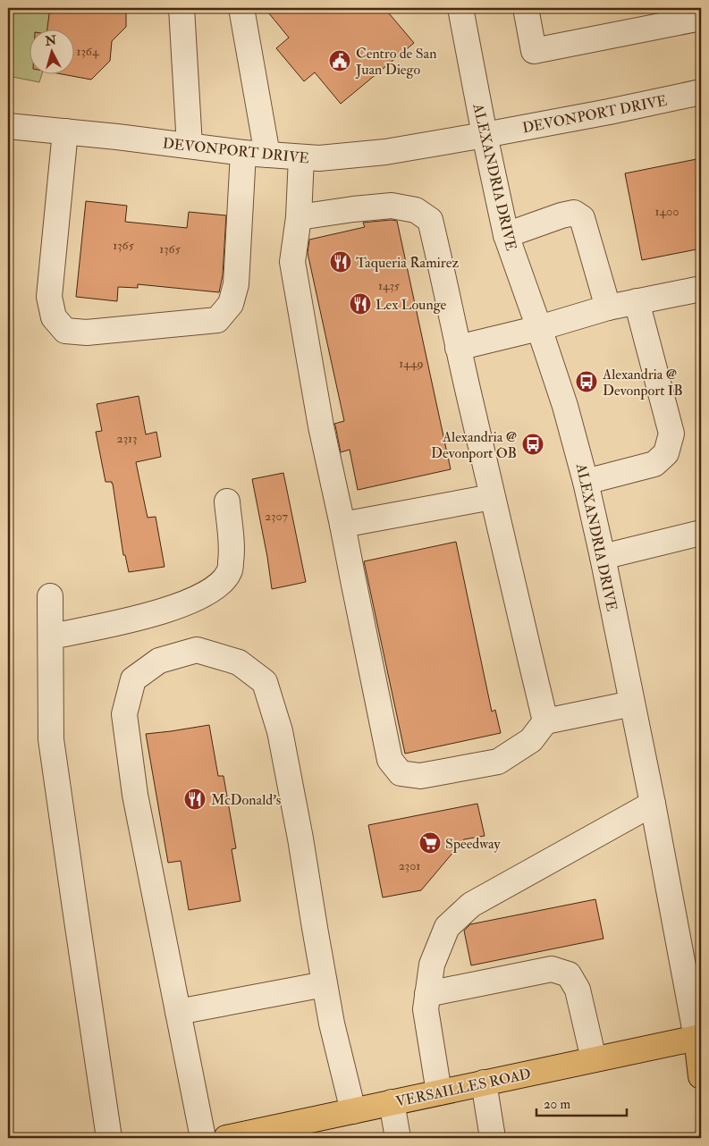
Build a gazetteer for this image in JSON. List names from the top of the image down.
{
  "streets": {
    "main road": ["ALEXANDRIA DRIVE", "VERSAILLES ROAD"],
    "street": ["DEVONPORT DRIVE"]
  },
  "crossings": [
    ["DEVONPORT DRIVE", "ALEXANDRIA DRIVE"],
    ["ALEXANDRIA DRIVE", "VERSAILLES ROAD"]
  ],
  "places": {
    "public building": ["Centro de San Juan Diego"],
    "restaurant": ["Taqueria Ramirez", "Lex Lounge", "McDonald's"],
    "bus stop": ["Alexandria @ Devonport IB", "Alexandria @ Devonport OB"],
    "supermarket": ["Speedway"]
  },
  "house_numbers": [
    "1364",
    "1400",
    "1365",
    "1365",
    "1435",
    "1449",
    "2313",
    "2307",
    "2301"
  ],
  "scale_bar": "20 m",
  "north": "top"
}
